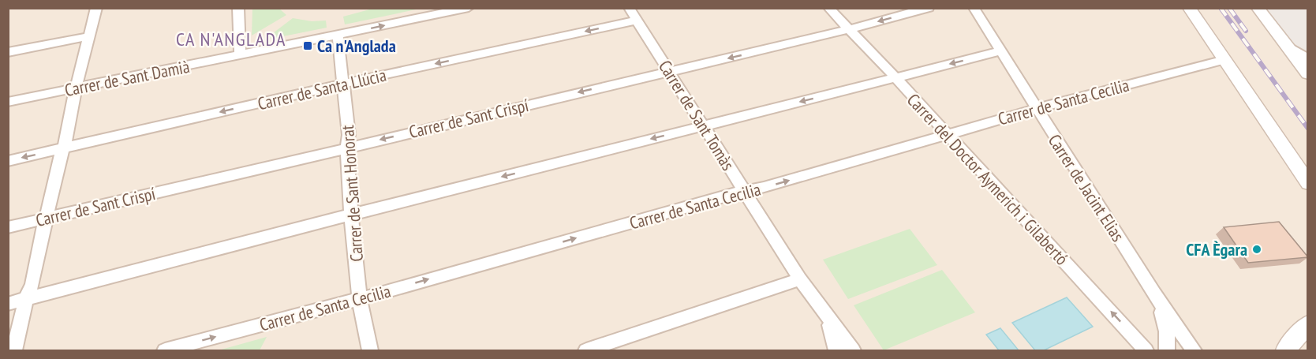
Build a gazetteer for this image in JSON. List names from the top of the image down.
{
  "streets": {
    "street": [
      "Carrer de Sant Damià",
      "Carrer de Santa Llúcia",
      "Carrer de Santa Cecilia",
      "Carrer de Sant Tomàs",
      "Carrer de Sant Crispí",
      "Carrer del Doctor Aymerich i Gilabertó",
      "Carrer de Jacint Elias",
      "Carrer de Sant Honorat"
    ]
  },
  "crossings": [
    ["Carrer de Sant Damià", "Carrer de Sant Honorat"],
    ["Carrer de Santa Llúcia", "Carrer de Sant Tomàs"],
    ["Carrer de Santa Llúcia", "Carrer de Sant Honorat"],
    ["Carrer de Santa Cecilia", "Carrer de Sant Tomàs"],
    ["Carrer de Santa Cecilia", "Carrer del Doctor Aymerich i Gilabertó"],
    ["Carrer de Santa Cecilia", "Carrer de Jacint Elias"],
    ["Carrer de Santa Cecilia", "Carrer de Sant Honorat"],
    ["Carrer de Sant Tomàs", "Carrer de Sant Crispí"],
    ["Carrer de Sant Crispí", "Carrer del Doctor Aymerich i Gilabertó"],
    ["Carrer de Sant Crispí", "Carrer de Sant Honorat"]
  ],
  "one_way": ["Carrer de Santa Llúcia", "Carrer del Doctor Aymerich i Gilabertó"],
  "districts": ["CA N'ANGLADA"],
  "places": {
    "transit": ["Ca n'Anglada"],
    "other": ["CFA Ègara"]
  }
}
